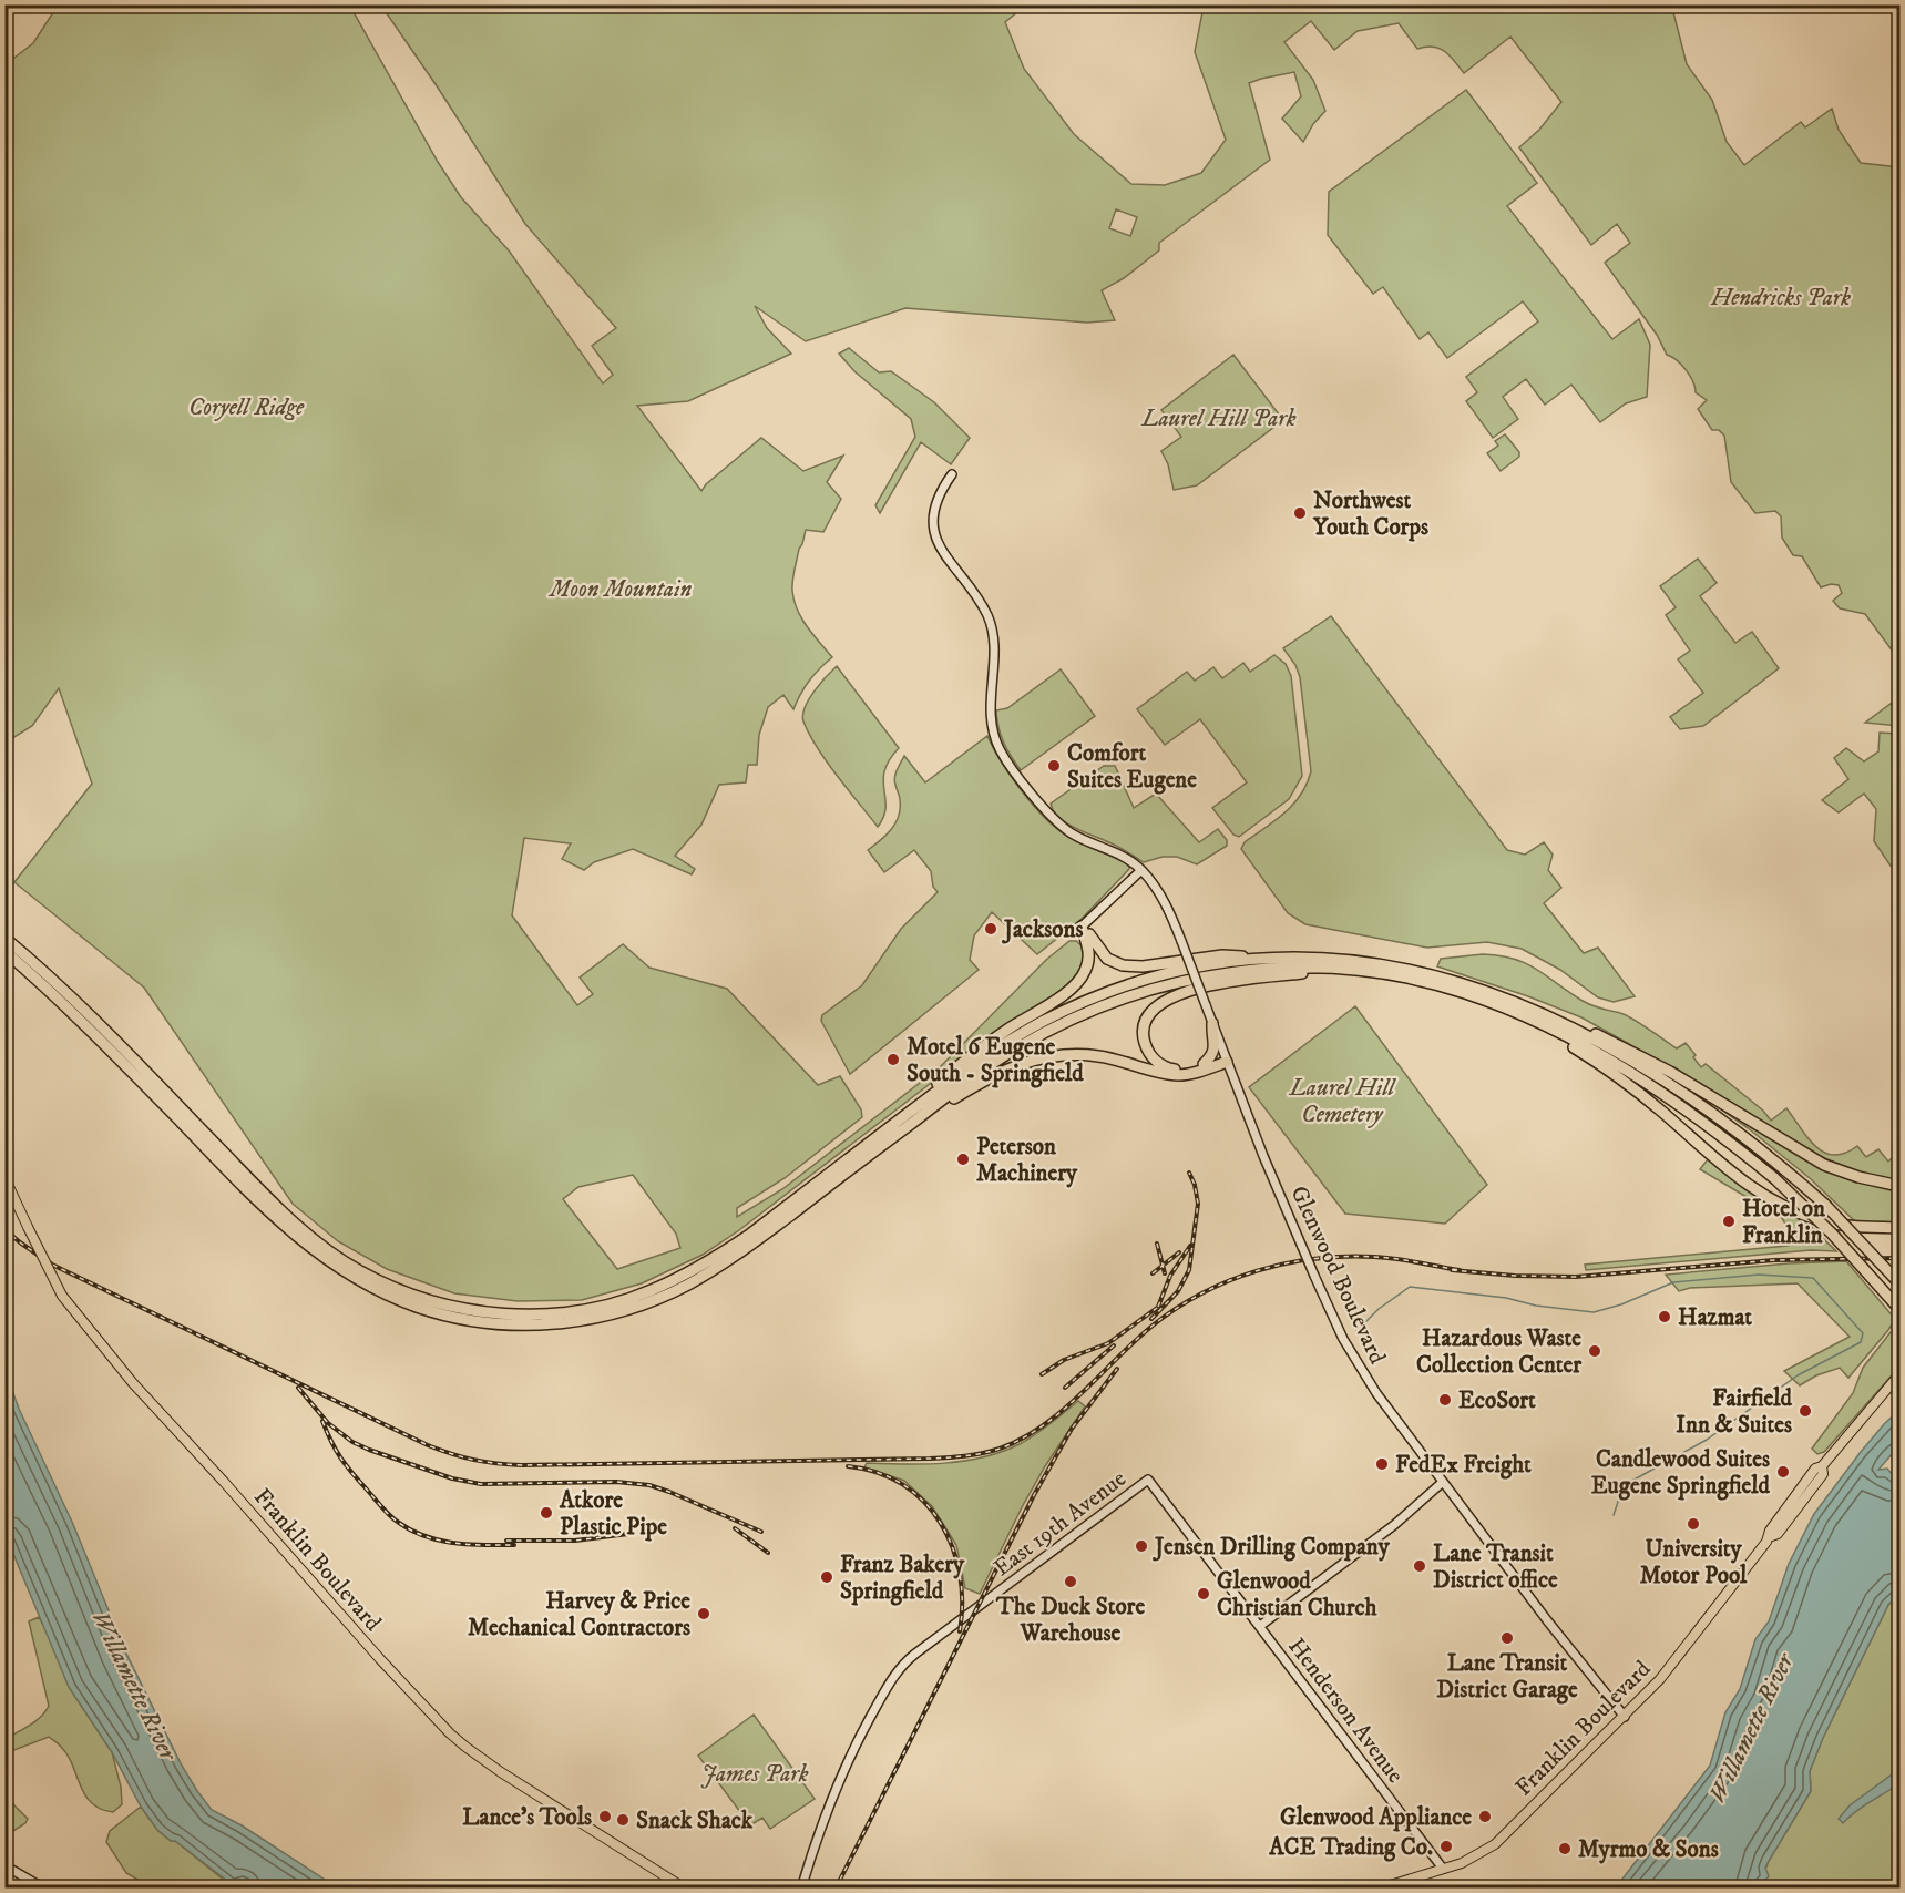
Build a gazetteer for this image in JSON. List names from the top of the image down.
{
  "streets": {
    "main road": ["Franklin Boulevard"],
    "street": ["Glenwood Boulevard", "East 19th Avenue", "Henderson Avenue"]
  },
  "crossings": [
    ["Glenwood Boulevard", "Franklin Boulevard"],
    ["East 19th Avenue", "Henderson Avenue"],
    ["Franklin Boulevard", "Henderson Avenue"]
  ],
  "water": ["Willamette River"],
  "parks": [
    "Hendricks Park",
    "Coryell Ridge",
    "Laurel Hill Park",
    "Moon Mountain",
    "Laurel Hill Cemetery",
    "James Park"
  ],
  "places": [
    "Northwest Youth Corps",
    "Comfort Suites Eugene",
    "Jacksons",
    "Motel 6 Eugene South - Springfield",
    "Peterson Machinery",
    "Hotel on Franklin",
    "Hazmat",
    "Hazardous Waste Collection Center",
    "EcoSort",
    "Fairfield Inn & Suites",
    "FedEx Freight",
    "Candlewood Suites Eugene Springfield",
    "Atkore Plastic Pipe",
    "University Motor Pool",
    "Jensen Drilling Company",
    "Lane Transit District office",
    "Franz Bakery Springfield",
    "The Duck Store Warehouse",
    "Glenwood Christian Church",
    "Harvey & Price Mechanical Contractors",
    "Lane Transit District Garage",
    "Lance’s Tools",
    "Glenwood Appliance",
    "Snack Shack",
    "ACE Trading Co.",
    "Myrmo & Sons"
  ]
}
